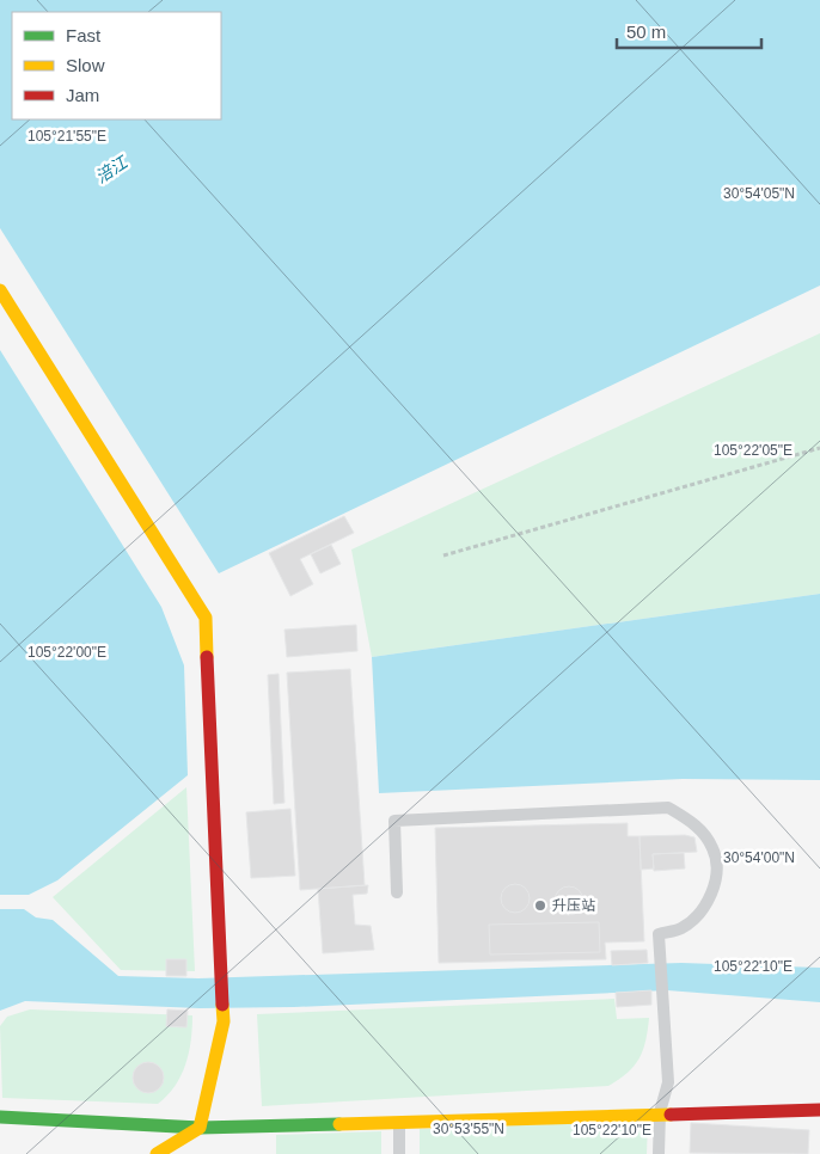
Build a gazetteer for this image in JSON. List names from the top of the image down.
{
  "water": ["涪江"],
  "places": ["升压站"],
  "legend": ["Fast", "Slow", "Jam"],
  "scale_bar": "50 m",
  "coordinates": [
    "105°21'55\"E",
    "30°54'05\"N",
    "105°22'05\"E",
    "105°22'00\"E",
    "30°54'00\"N",
    "105°22'10\"E",
    "30°53'55\"N"
  ]
}
